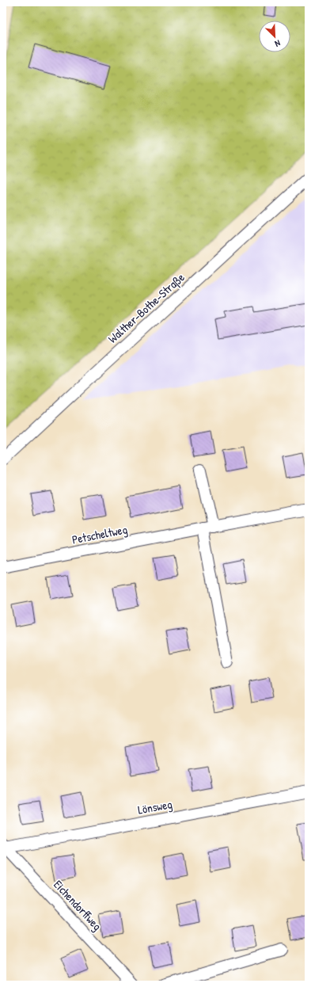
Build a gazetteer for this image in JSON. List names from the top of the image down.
{
  "streets": {
    "street": [
      "Walther-Bothe-Straße",
      "Petscheltweg",
      "Lönsweg",
      "Eichendorffweg"
    ]
  },
  "crossings": [
    ["Lönsweg", "Eichendorffweg"]
  ],
  "north": "bottom right"
}
